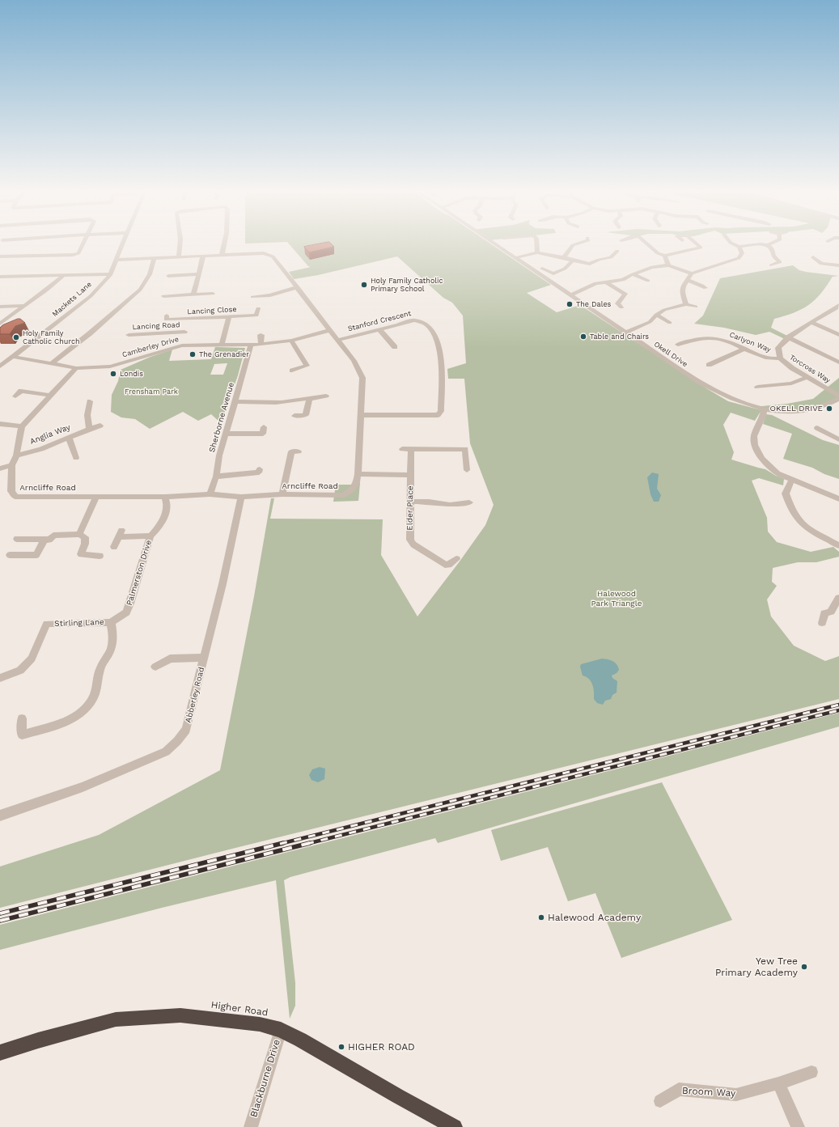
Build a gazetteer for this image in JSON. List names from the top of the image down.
{
  "streets": {
    "highway": ["Higher Road"],
    "street": [
      "Mackets Lane",
      "Lancing Close",
      "Stanford Crescent",
      "Lancing Road",
      "Carlyon Way",
      "Camberley Drive",
      "Okell Drive",
      "Torcross Way",
      "Sherborne Avenue",
      "Anglia Way",
      "Arncliffe Road",
      "Elder Place",
      "Palmerston Drive",
      "Stirling Lane",
      "Abberley Road",
      "Blackburne Drive",
      "Broom Way"
    ]
  },
  "crossings": [
    ["Mackets Lane", "Camberley Drive"],
    ["Mackets Lane", "Arncliffe Road"],
    ["Lancing Close", "Lancing Road"],
    ["Lancing Close", "Camberley Drive"],
    ["Stanford Crescent", "Arncliffe Road"],
    ["Lancing Road", "Camberley Drive"],
    ["Carlyon Way", "Torcross Way"],
    ["Camberley Drive", "Sherborne Avenue"],
    ["Camberley Drive", "Arncliffe Road"],
    ["Sherborne Avenue", "Arncliffe Road"],
    ["Anglia Way", "Arncliffe Road"],
    ["Arncliffe Road", "Palmerston Drive"],
    ["Arncliffe Road", "Abberley Road"],
    ["Palmerston Drive", "Stirling Lane"],
    ["Higher Road", "Blackburne Drive"]
  ],
  "parks": ["Frensham Park", "Halewood Park Triangle"],
  "places": [
    "Holy Family Catholic Primary School",
    "The Dales",
    "Table and Chairs",
    "Holy Family Catholic Church",
    "The Grenadier",
    "Londis",
    "OKELL DRIVE",
    "Halewood Academy",
    "Yew Tree Primary Academy",
    "HIGHER ROAD"
  ]
}
